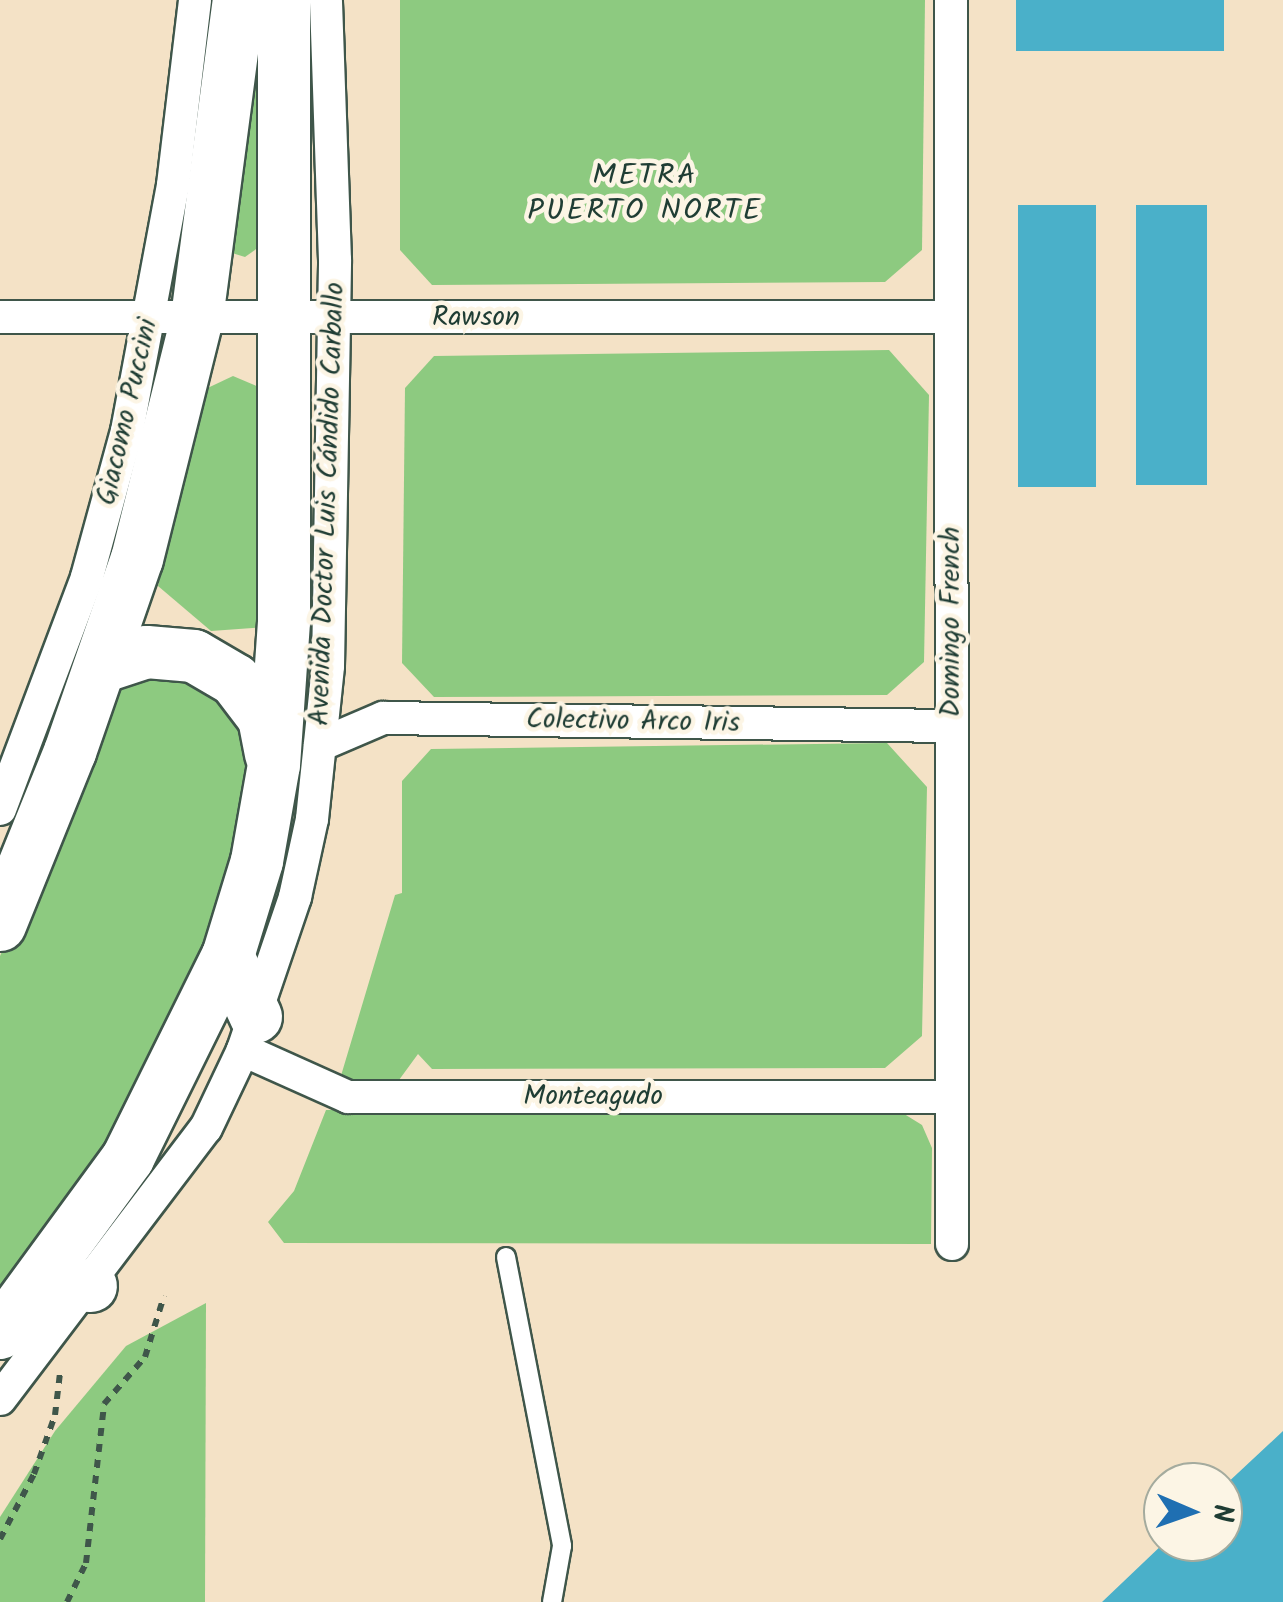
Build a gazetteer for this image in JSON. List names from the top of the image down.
{
  "streets": {
    "main road": ["Avenida Doctor Luis Cándido Carballo"],
    "street": [
      "Rawson",
      "Giacomo Puccini",
      "Domingo French",
      "Colectivo Arco Iris",
      "Monteagudo"
    ]
  },
  "crossings": [
    ["Rawson", "Giacomo Puccini"],
    ["Rawson", "Avenida Doctor Luis Cándido Carballo"],
    ["Rawson", "Domingo French"],
    ["Avenida Doctor Luis Cándido Carballo", "Colectivo Arco Iris"],
    ["Avenida Doctor Luis Cándido Carballo", "Monteagudo"],
    ["Domingo French", "Colectivo Arco Iris"],
    ["Domingo French", "Monteagudo"]
  ],
  "districts": ["METRA PUERTO NORTE"],
  "north": "right"
}
